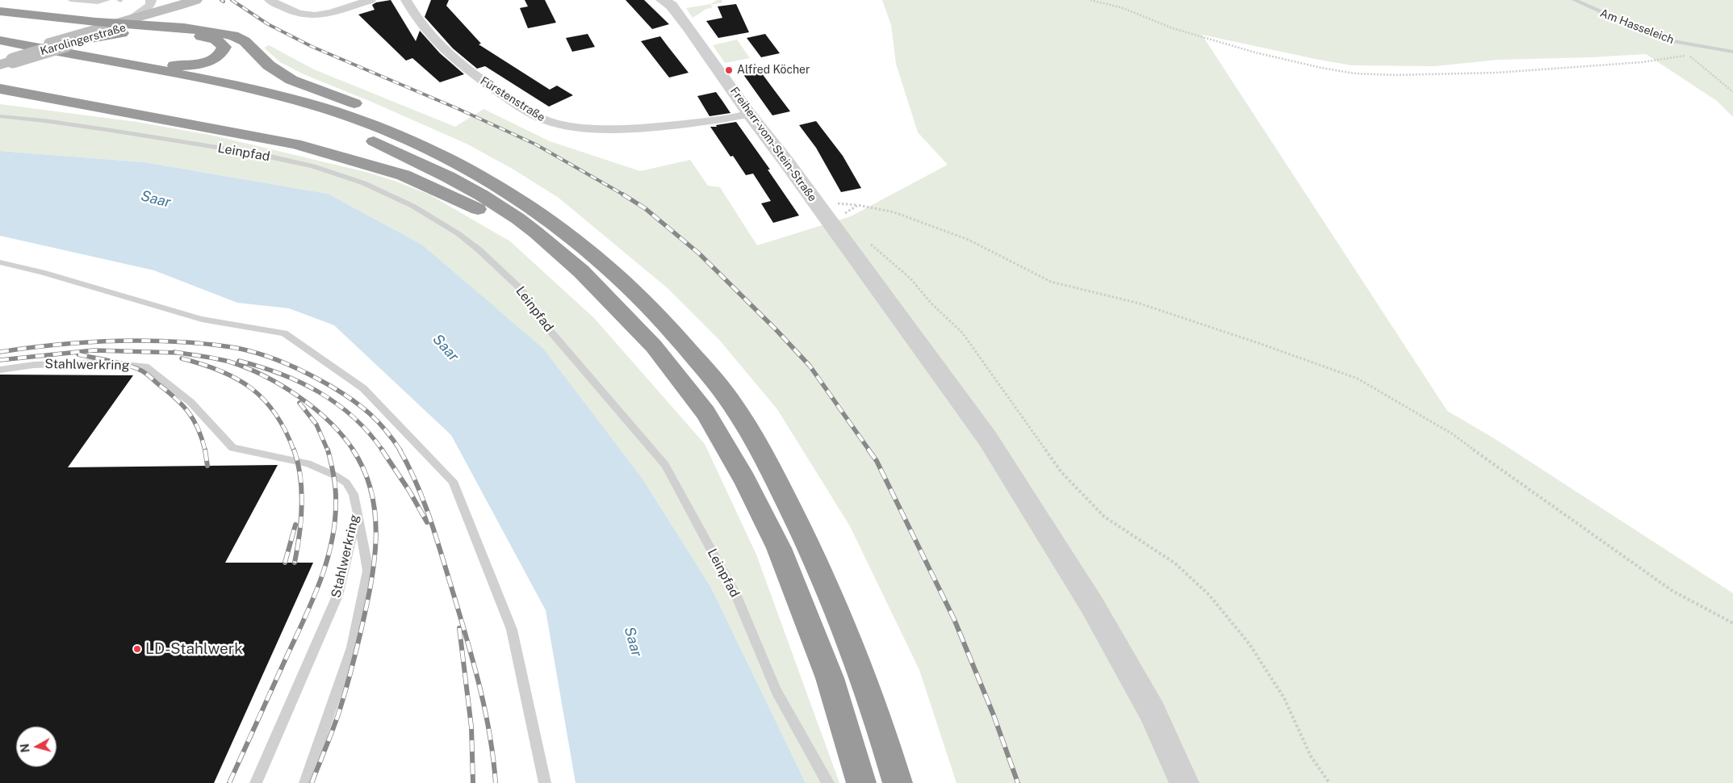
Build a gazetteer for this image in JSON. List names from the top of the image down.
{
  "streets": {
    "main road": ["Karolingerstraße"],
    "street": ["Fürstenstraße", "Freiherr-vom-Stein-Straße"],
    "lane": ["Am Hasseleich", "Leinpfad", "Stahlwerkring"]
  },
  "crossings": [
    ["Fürstenstraße", "Freiherr-vom-Stein-Straße"]
  ],
  "water": ["Saar"],
  "places": ["Alfred Köcher", "LD-Stahlwerk"],
  "north": "left"
}
